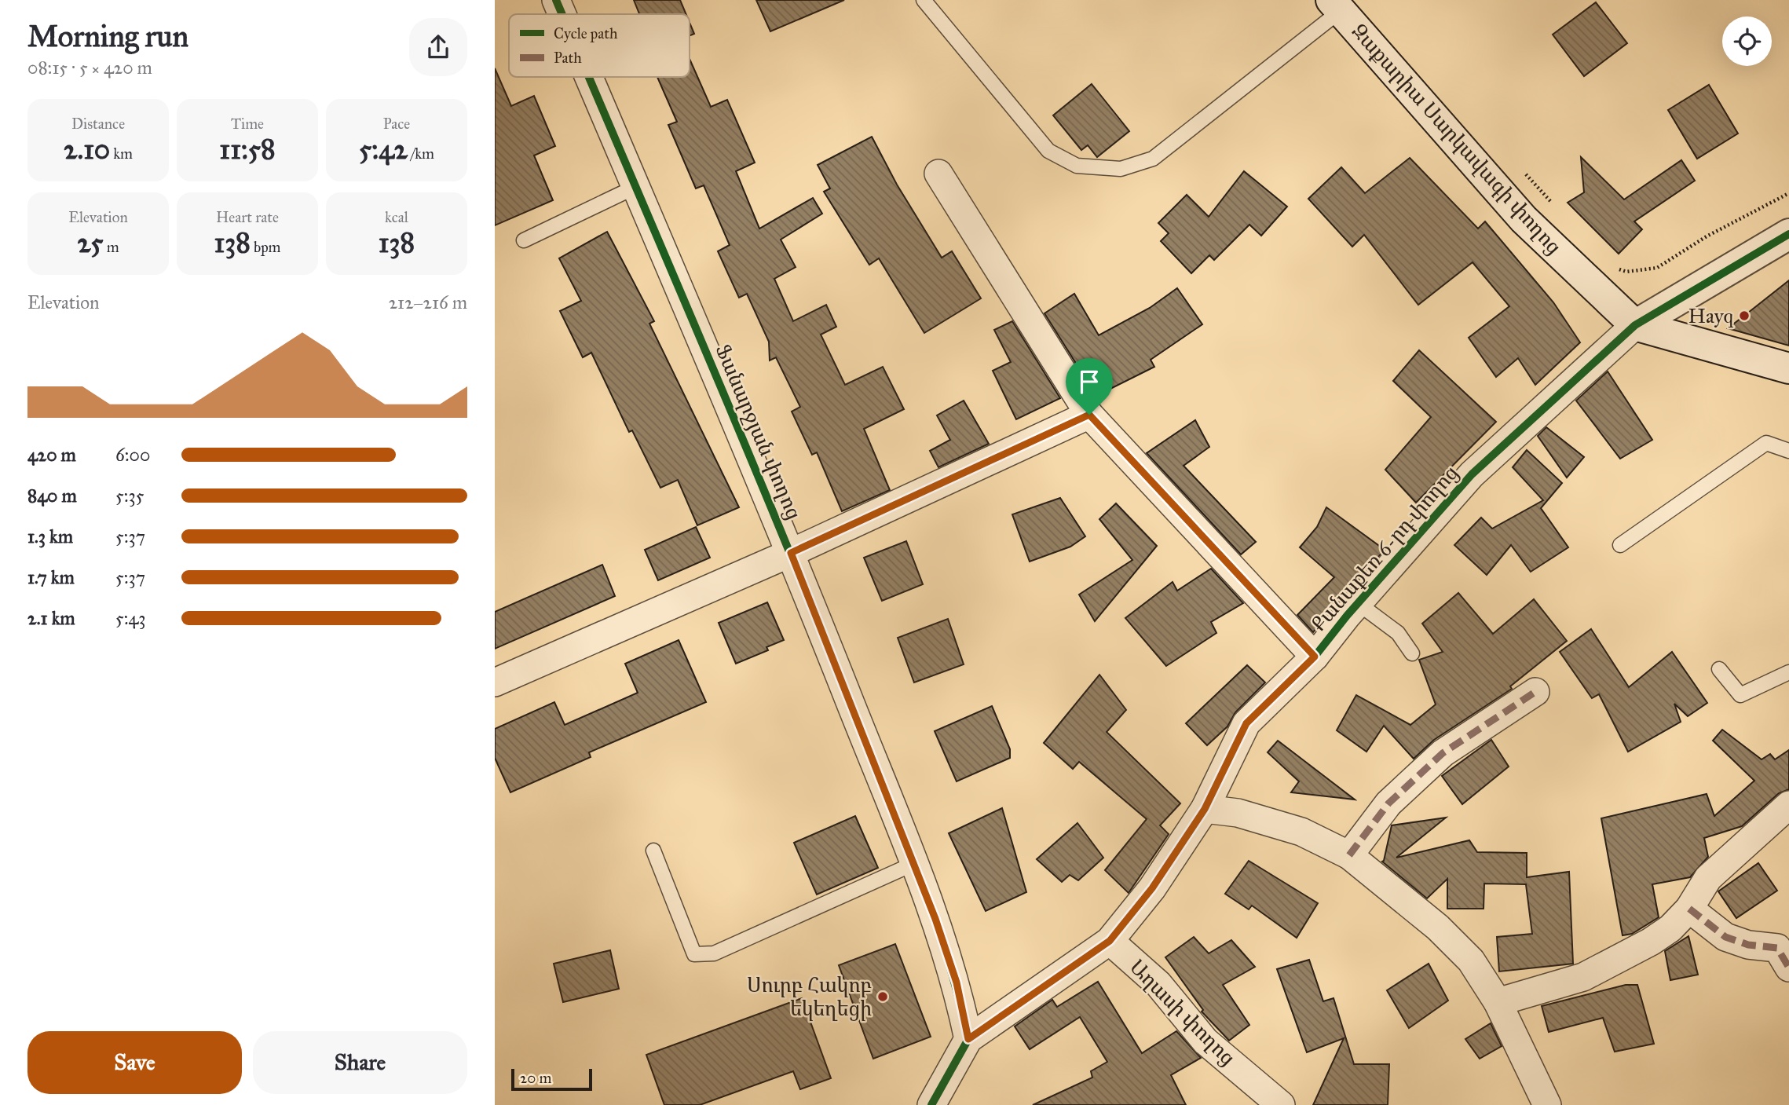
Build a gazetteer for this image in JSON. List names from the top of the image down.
{
  "streets": {
    "main road": ["Զաքարիա Սարկավագի փողոց"],
    "street": ["Ֆանարջյան փողոց", "Քանաքեռ 6-րդ փողոց", "Աղասի փողոց"]
  },
  "crossings": [
    ["Զաքարիա Սարկավագի փողոց", "Քանաքեռ 6-րդ փողոց"],
    ["Ֆանարջյան փողոց", "Քանաքեռ 6-րդ փողոց"],
    ["Քանաքեռ 6-րդ փողոց", "Աղասի փողոց"]
  ],
  "places": ["Hayq", "Սուրբ Հակոբ եկեղեցի"],
  "legend": ["Cycle path", "Path"],
  "scale_bar": "20 m",
  "page": {
    "heading": ["Morning run", "08:15 · 5 × 420 m"],
    "stats": [
      ["Distance", "2.10 km"],
      ["Time", "11:58"],
      ["Pace", "5:42 /km"],
      ["Elevation", "25 m"],
      ["Heart rate", "138 bpm"],
      ["kcal", "138"]
    ],
    "chart": ["Elevation", "212–216 m"],
    "list": [
      {
        "name": "420 m",
        "note": "6:00"
      },
      {
        "name": "840 m",
        "note": "5:35"
      },
      {
        "name": "1.3 km",
        "note": "5:37"
      },
      {
        "name": "1.7 km",
        "note": "5:37"
      },
      {
        "name": "2.1 km",
        "note": "5:43"
      }
    ],
    "buttons": ["Save", "Share"],
    "scale": "20 m"
  }
}
